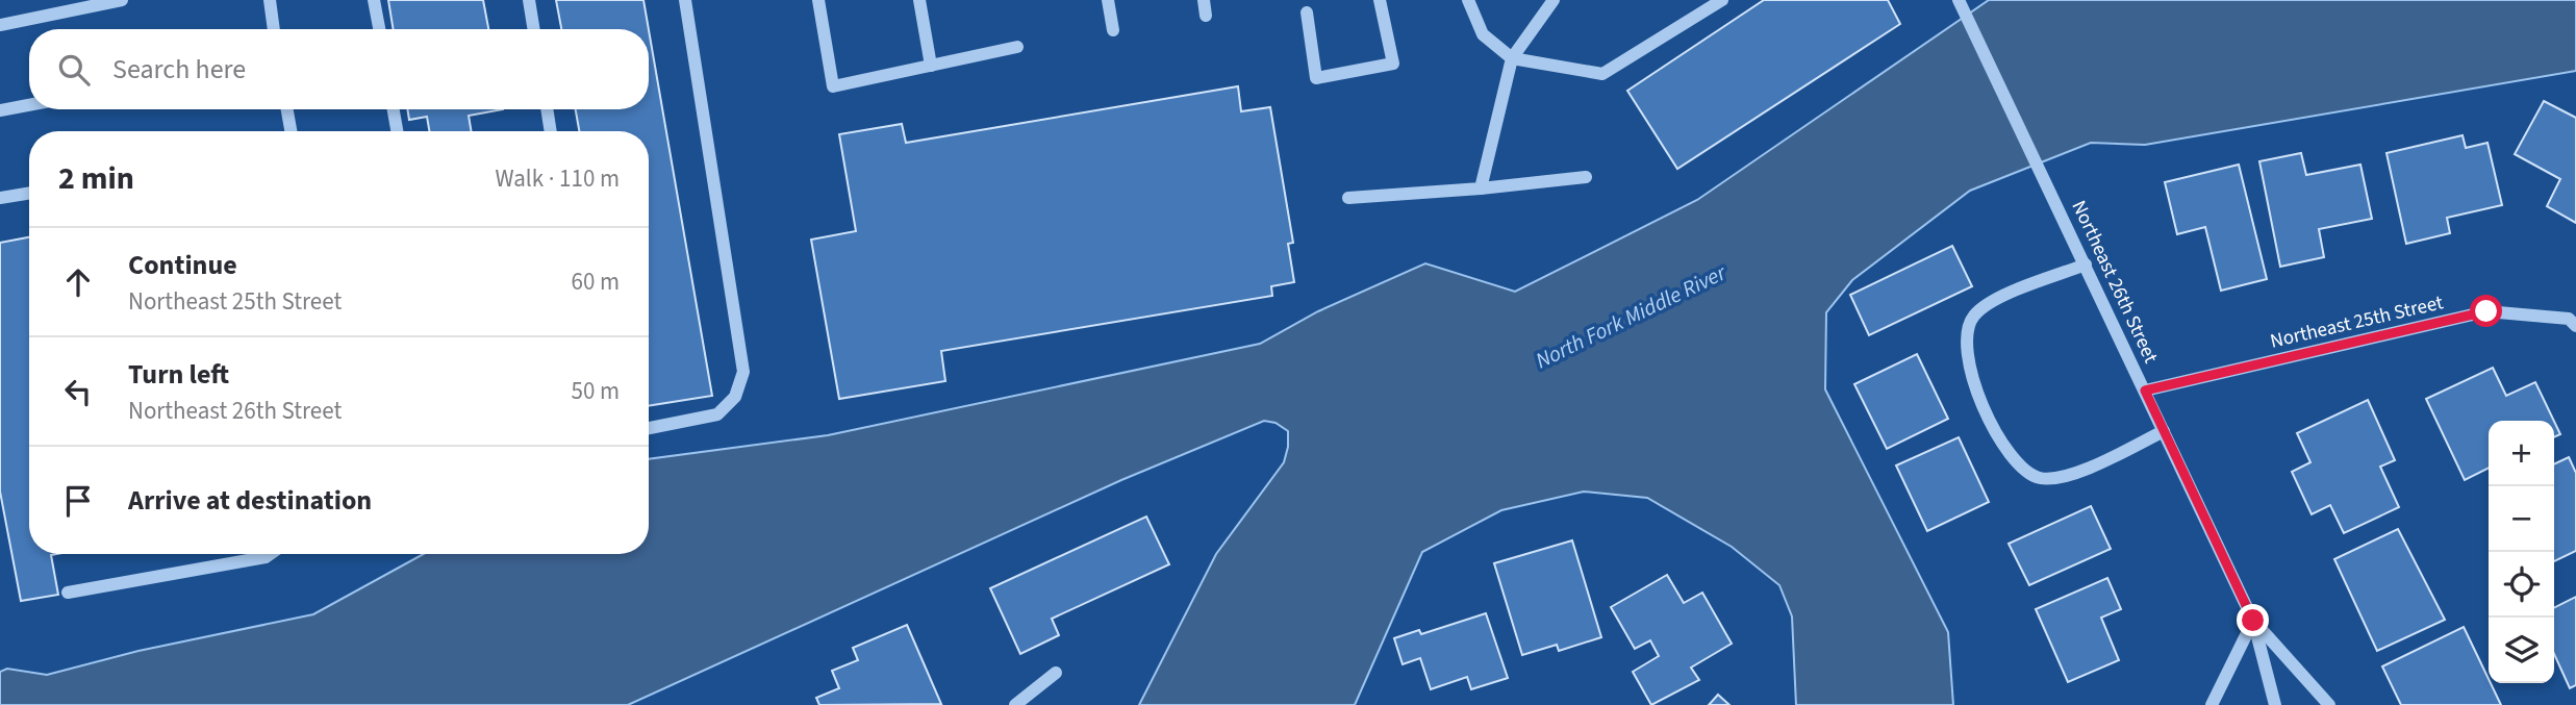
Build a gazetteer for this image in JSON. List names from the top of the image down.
{
  "streets": {
    "street": ["Northeast 26th Street", "Northeast 25th Street"]
  },
  "crossings": [
    ["Northeast 26th Street", "Northeast 25th Street"]
  ],
  "water": ["North Fork Middle River"],
  "page": {
    "search": "Search here",
    "heading": ["2 min", "Walk · 110 m"],
    "list": [
      ["Continue", "Northeast 25th Street", "60 m"],
      ["Turn left", "Northeast 26th Street", "50 m"],
      "Arrive at destination"
    ],
    "map_buttons": ["+", "−"]
  }
}
